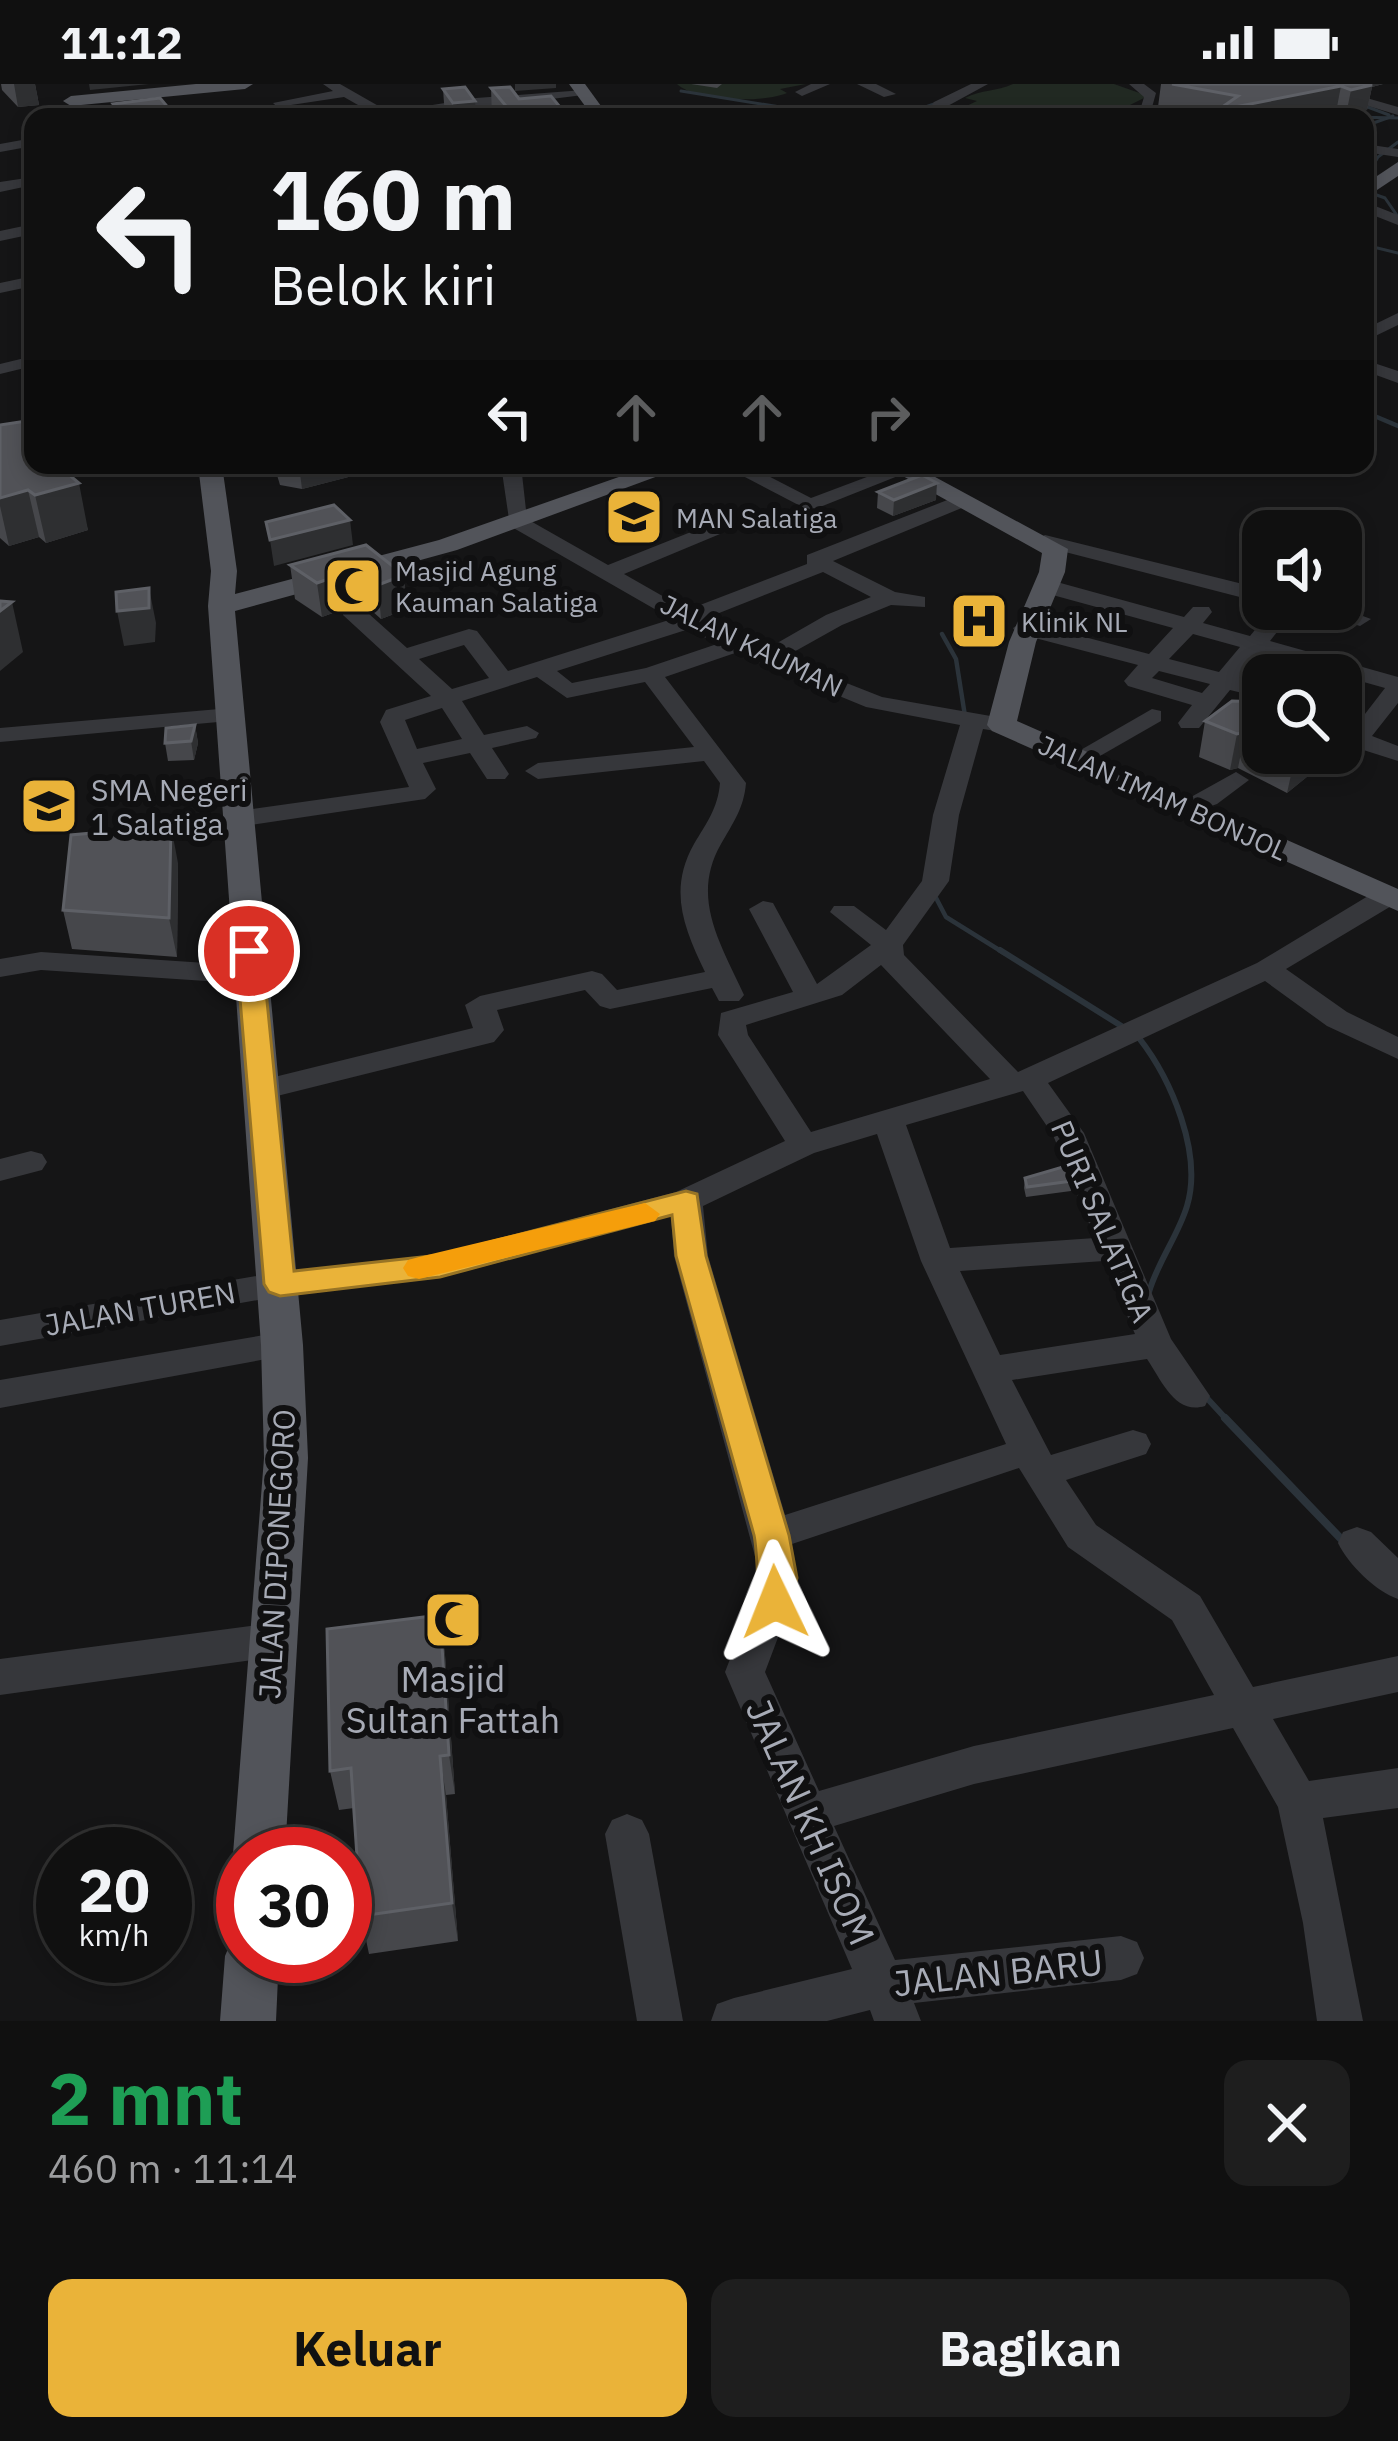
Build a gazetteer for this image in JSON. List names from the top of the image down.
{
  "streets": {
    "main road": ["JALAN IMAM BONJOL", "JALAN DIPONEGORO"],
    "street": [
      "JALAN KAUMAN",
      "PURI SALATIGA",
      "JALAN TUREN",
      "JALAN KH ISOM",
      "JALAN BARU"
    ]
  },
  "crossings": [
    ["JALAN KAUMAN", "JALAN IMAM BONJOL"],
    ["JALAN IMAM BONJOL", "JALAN TUREN"],
    ["PURI SALATIGA", "JALAN TUREN"],
    ["JALAN TUREN", "JALAN DIPONEGORO"],
    ["JALAN TUREN", "JALAN KH ISOM"],
    ["JALAN KH ISOM", "JALAN BARU"]
  ],
  "places": {
    "school or university": ["MAN Salatiga", "SMA Negeri 1 Salatiga"],
    "mosque": ["Masjid Agung Kauman Salatiga", "Masjid Sultan Fattah"],
    "hospital": ["Klinik NL"]
  },
  "page": {
    "status": "11:12",
    "turn": ["160 m", "Belok kiri"],
    "speed": "20 km/h",
    "limit": "30",
    "heading": ["2 mnt", "460 m · 11:14"],
    "buttons": ["Keluar", "Bagikan"]
  }
}
